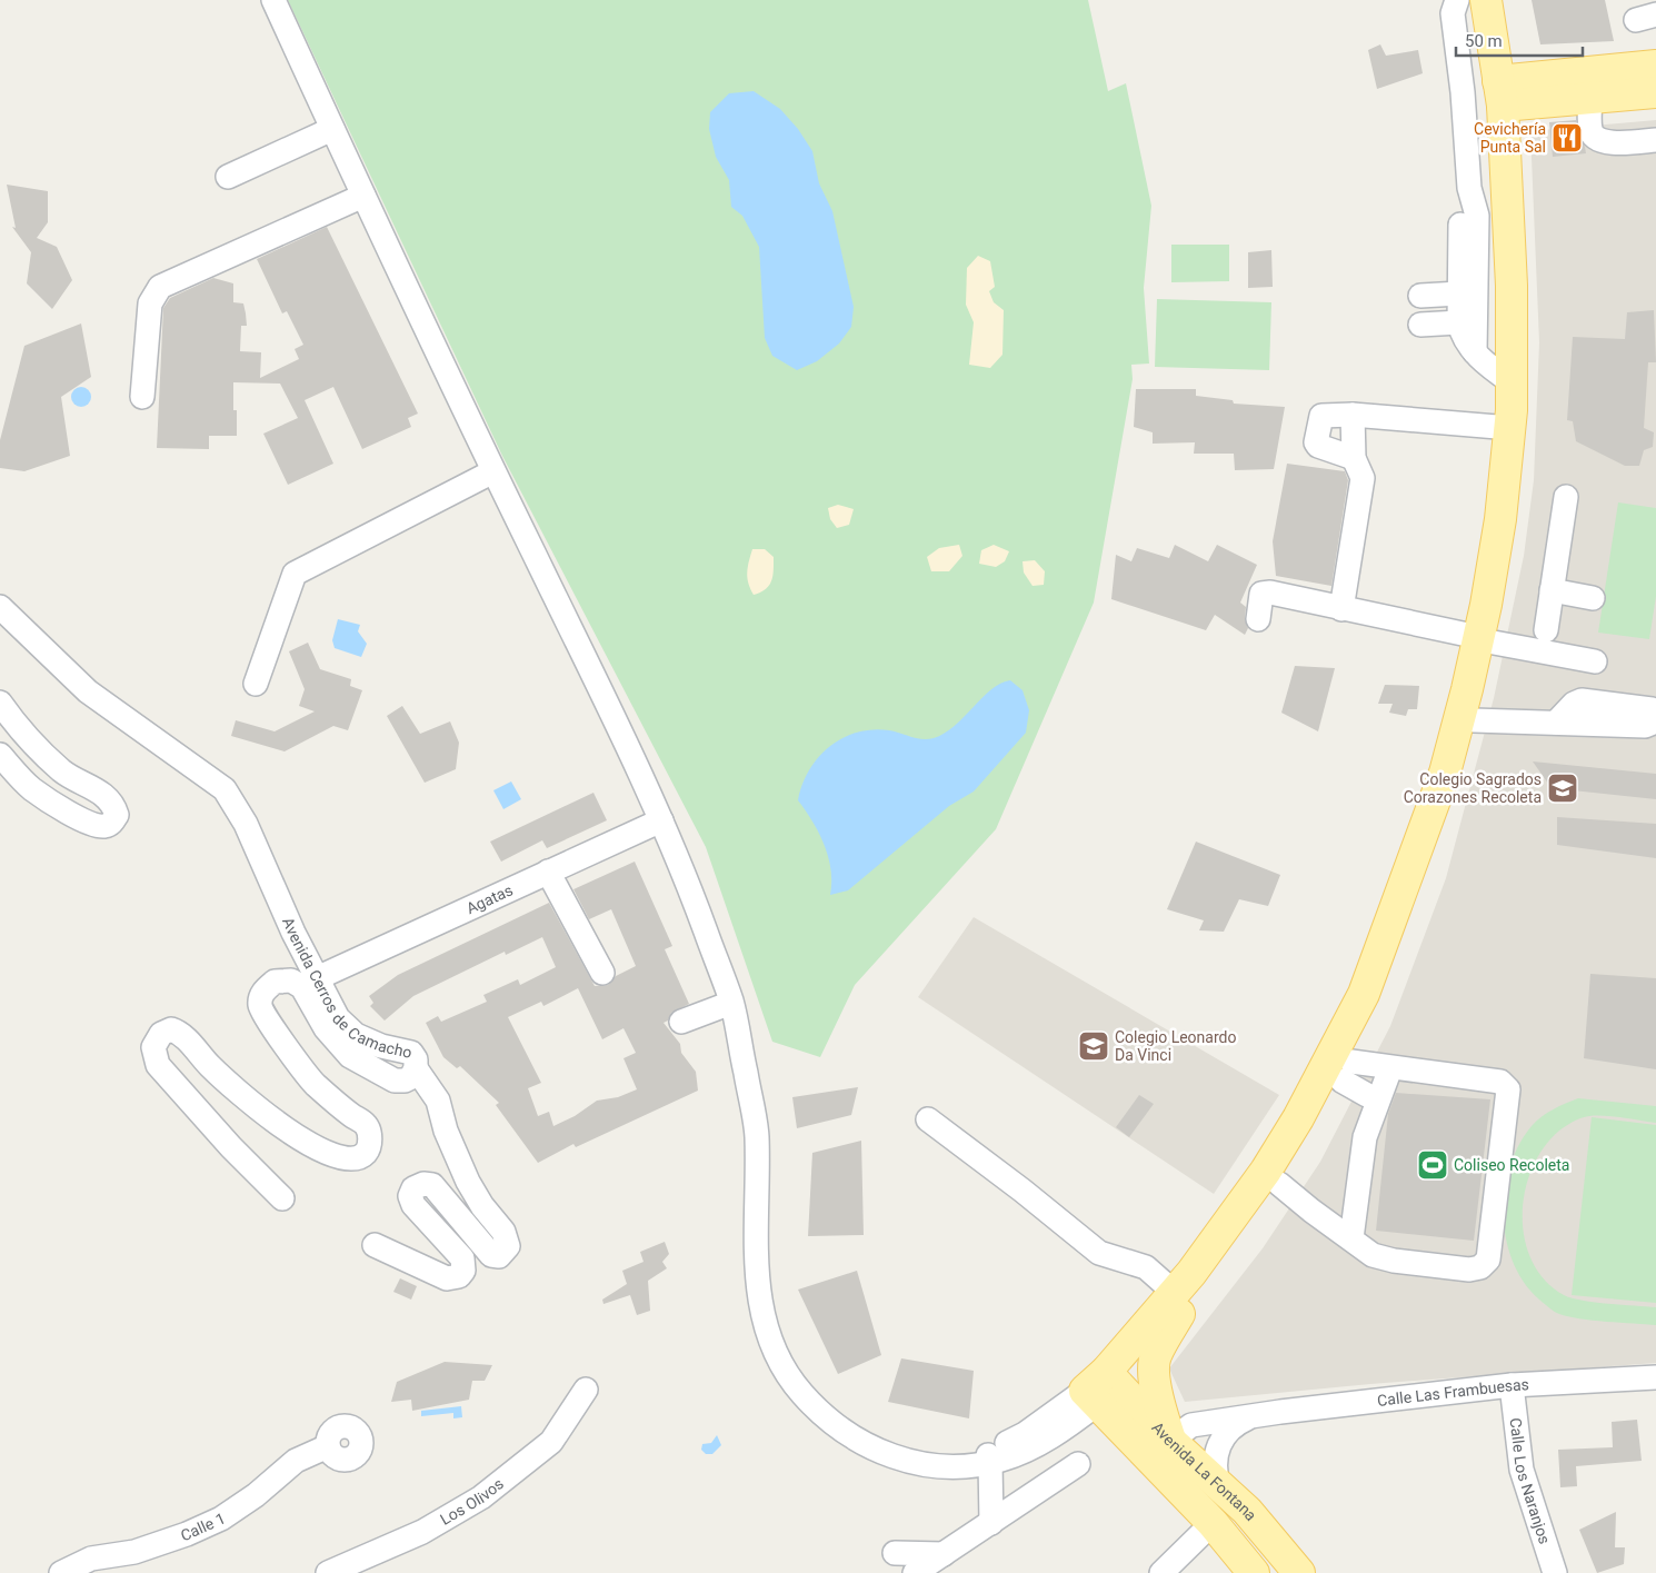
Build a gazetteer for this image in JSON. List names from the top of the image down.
{
  "streets": {
    "main road": ["Avenida La Fontana"],
    "street": [
      "Agatas",
      "Avenida Cerros de Camacho",
      "Calle Las Frambuesas",
      "Calle Los Naranjos",
      "Los Olivos",
      "Calle 1"
    ]
  },
  "crossings": [
    ["Agatas", "Avenida Cerros de Camacho"],
    ["Calle Las Frambuesas", "Avenida La Fontana"],
    ["Calle Las Frambuesas", "Calle Los Naranjos"]
  ],
  "places": {
    "restaurant": ["Cevichería Punta Sal"],
    "school or university": ["Colegio Sagrados Corazones Recoleta", "Colegio Leonardo Da Vinci"],
    "sports": ["Coliseo Recoleta"]
  },
  "scale_bar": "50 m"
}
